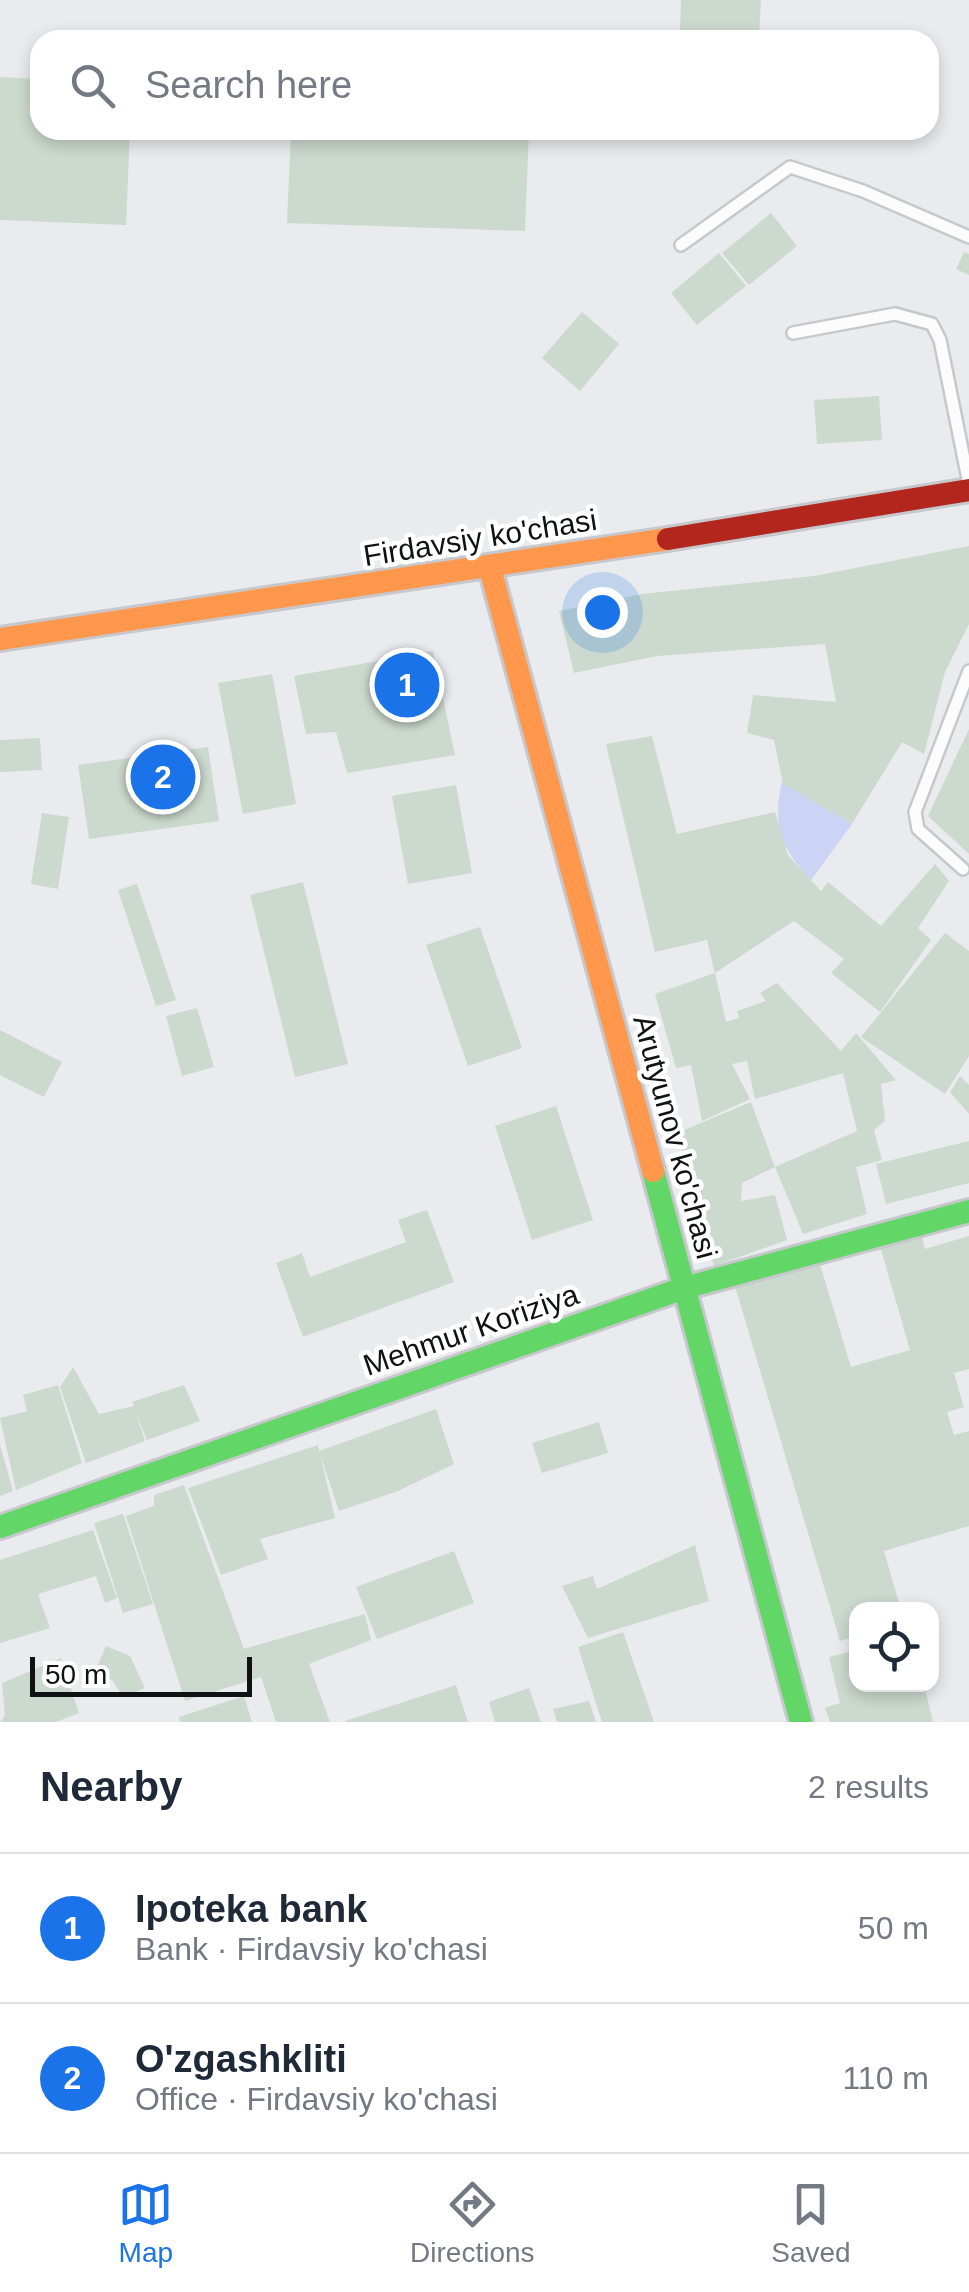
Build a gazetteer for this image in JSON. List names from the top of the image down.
{
  "streets": {
    "street": ["Firdavsiy ko'chasi", "Arutyunov ko'chasi", "Mehmur Koriziya"]
  },
  "crossings": [
    ["Firdavsiy ko'chasi", "Arutyunov ko'chasi"],
    ["Arutyunov ko'chasi", "Mehmur Koriziya"]
  ],
  "scale_bar": "50 m",
  "page": {
    "search": "Search here",
    "pins": ["1", "2"],
    "scale": "50 m",
    "heading": ["Nearby", "2 results"],
    "list": [
      {
        "mark": "1",
        "name": "Ipoteka bank",
        "note": "Bank · Firdavsiy ko'chasi",
        "value": "50 m"
      },
      {
        "mark": "2",
        "name": "O'zgashkliti",
        "note": "Office · Firdavsiy ko'chasi",
        "value": "110 m"
      }
    ],
    "nav": ["Map", "Directions", "Saved"]
  }
}
